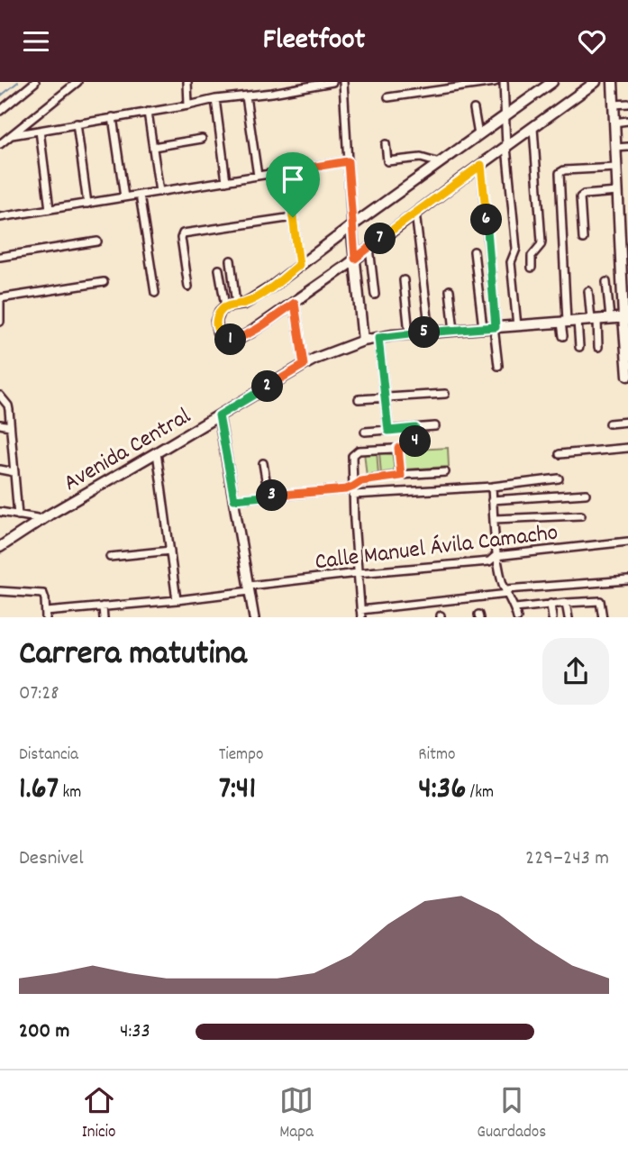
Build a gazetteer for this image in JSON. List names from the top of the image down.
{
  "streets": {
    "main road": ["Avenida Central"],
    "street": ["Calle Manuel Ávila Camacho"]
  },
  "page": {
    "header": "Fleetfoot",
    "pins": [
      "6",
      "7",
      "5",
      "1",
      "2",
      "4",
      "3"
    ],
    "heading": ["Carrera matutina", "07:28"],
    "stats": [
      ["Distancia", "1.67 km"],
      ["Tiempo", "7:41"],
      ["Ritmo", "4:36 /km"]
    ],
    "chart": ["Desnivel", "229–243 m"],
    "list": [
      {
        "name": "200 m",
        "note": "4:33"
      }
    ],
    "tabs": ["Inicio", "Mapa", "Guardados"]
  }
}
